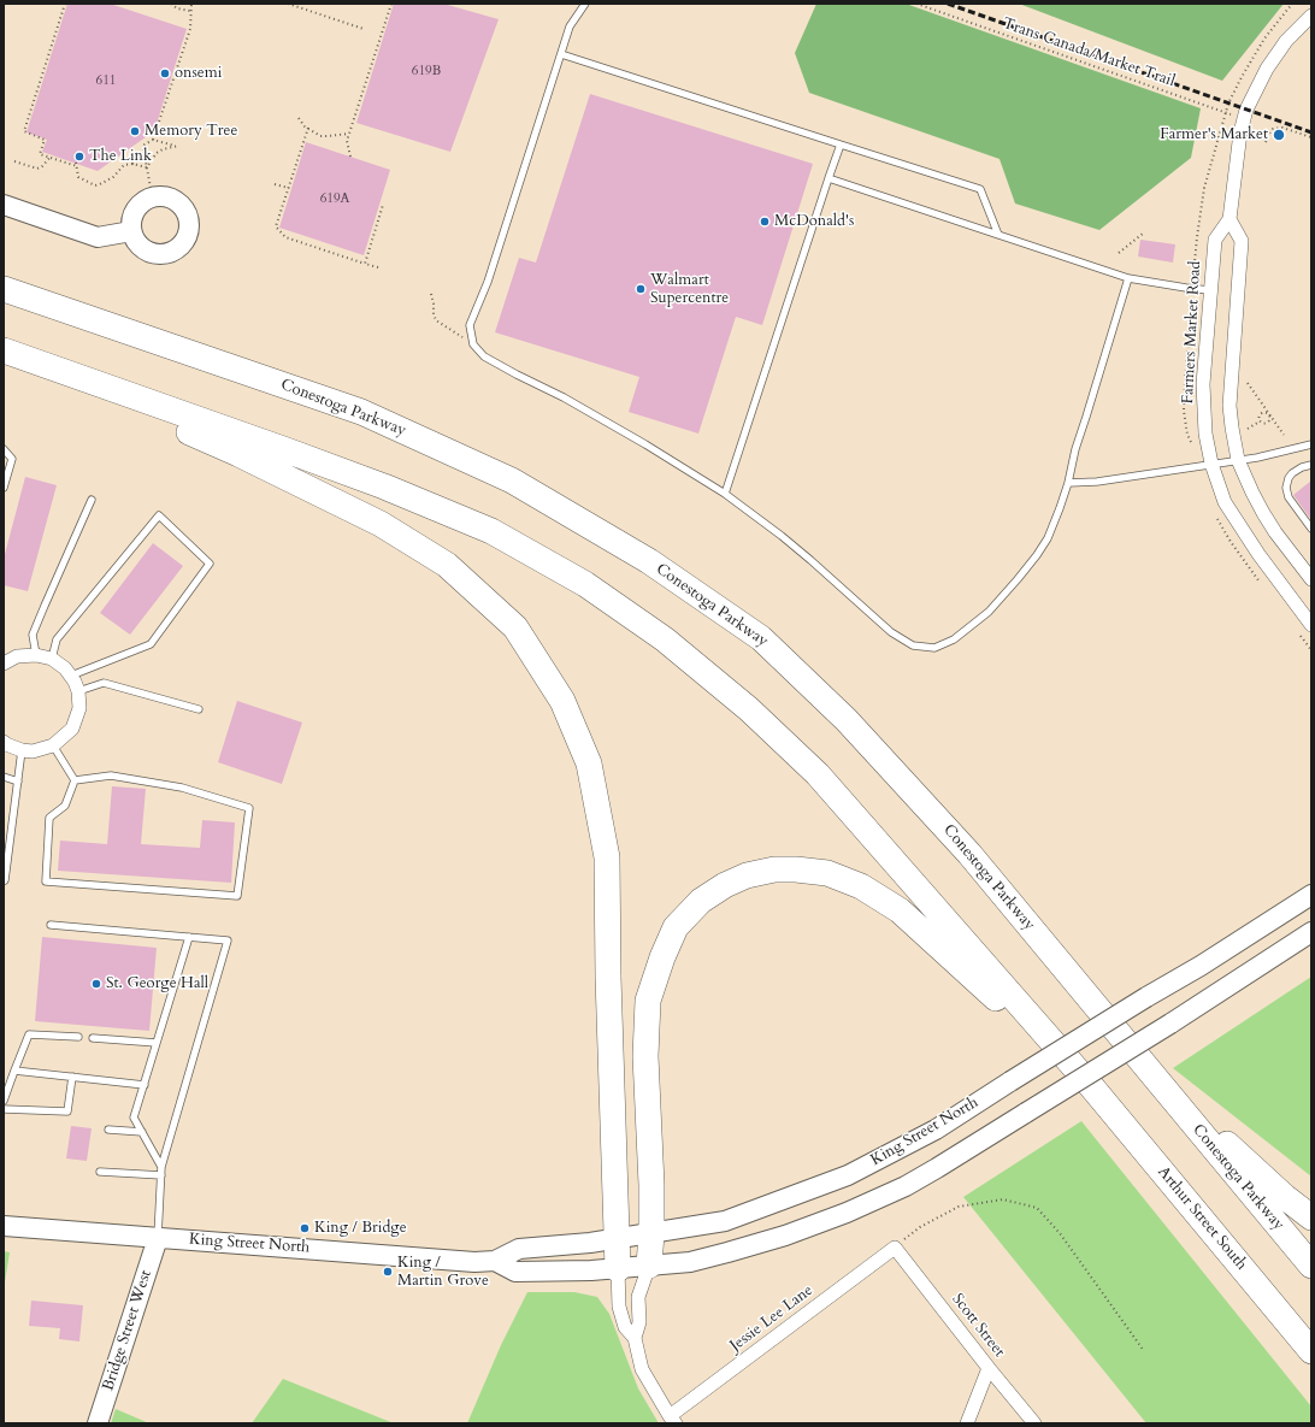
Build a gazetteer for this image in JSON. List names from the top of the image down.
{
  "streets": {
    "highway": ["Conestoga Parkway", "Arthur Street South"],
    "main road": ["King Street North", "Bridge Street West"],
    "street": ["Farmers Market Road", "Jessie Lee Lane", "Scott Street"],
    "path": ["Trans Canada/Market Trail"]
  },
  "crossings": [
    ["King Street North", "Bridge Street West"],
    ["Jessie Lee Lane", "Scott Street"]
  ],
  "places": [
    "onsemi",
    "Memory Tree",
    "Farmer's Market",
    "The Link",
    "McDonald's",
    "Walmart Supercentre",
    "St. George Hall",
    "King / Bridge",
    "King / Martin Grove"
  ],
  "house_numbers": ["619B", "611", "619A"]
}
